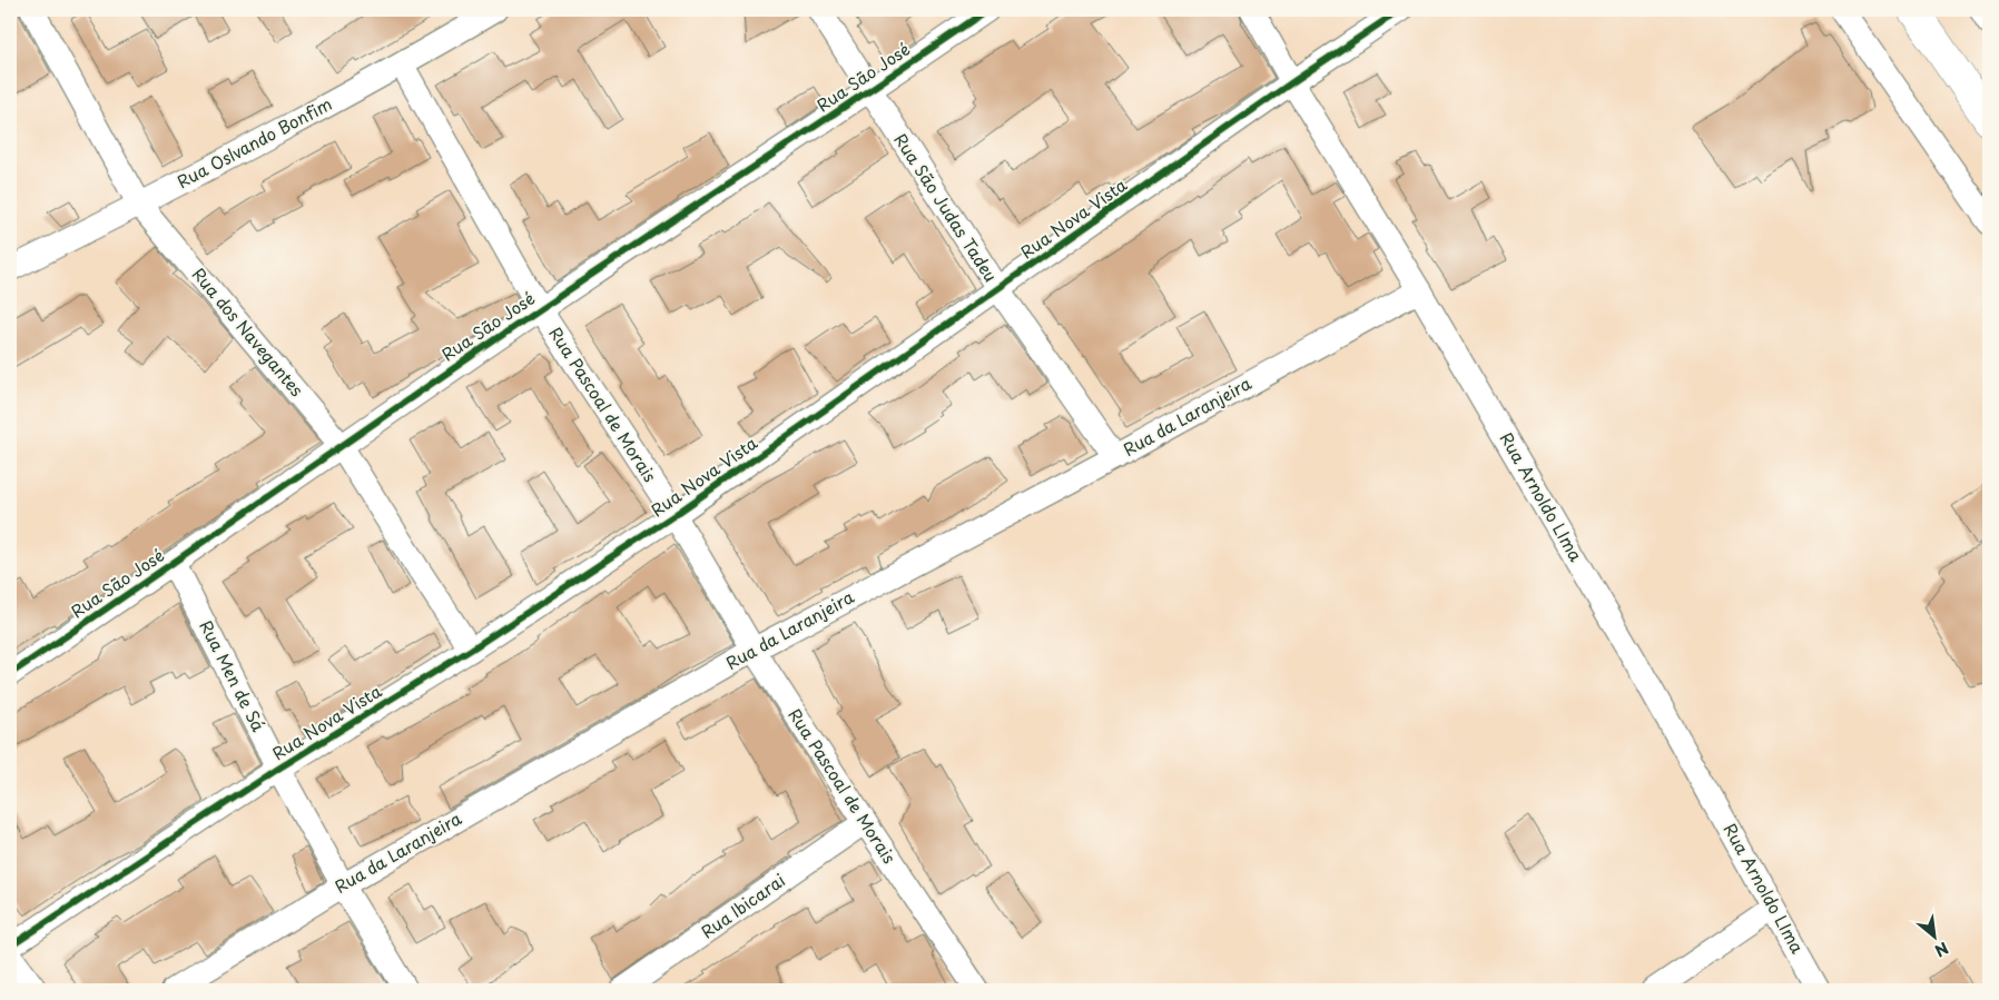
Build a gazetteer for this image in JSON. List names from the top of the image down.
{
  "streets": {
    "street": [
      "Rua São José",
      "Rua Oslvando Bonfim",
      "Rua São Judas Tadeu",
      "Rua Nova Vista",
      "Rua dos Navegantes",
      "Rua Pascoal de Morais",
      "Rua da Laranjeira",
      "Rua Arnoldo LIma",
      "Rua Men de Sá",
      "Rua Ibicarai"
    ]
  },
  "crossings": [
    ["Rua São José", "Rua São Judas Tadeu"],
    ["Rua São José", "Rua dos Navegantes"],
    ["Rua São José", "Rua Pascoal de Morais"],
    ["Rua São José", "Rua Men de Sá"],
    ["Rua Oslvando Bonfim", "Rua dos Navegantes"],
    ["Rua Oslvando Bonfim", "Rua Pascoal de Morais"],
    ["Rua São Judas Tadeu", "Rua Nova Vista"],
    ["Rua São Judas Tadeu", "Rua da Laranjeira"],
    ["Rua Nova Vista", "Rua dos Navegantes"],
    ["Rua Nova Vista", "Rua Pascoal de Morais"],
    ["Rua Nova Vista", "Rua Arnoldo LIma"],
    ["Rua Nova Vista", "Rua Men de Sá"],
    ["Rua Pascoal de Morais", "Rua da Laranjeira"],
    ["Rua Pascoal de Morais", "Rua Ibicarai"],
    ["Rua da Laranjeira", "Rua Arnoldo LIma"],
    ["Rua da Laranjeira", "Rua Men de Sá"]
  ],
  "north": "bottom right"
}
